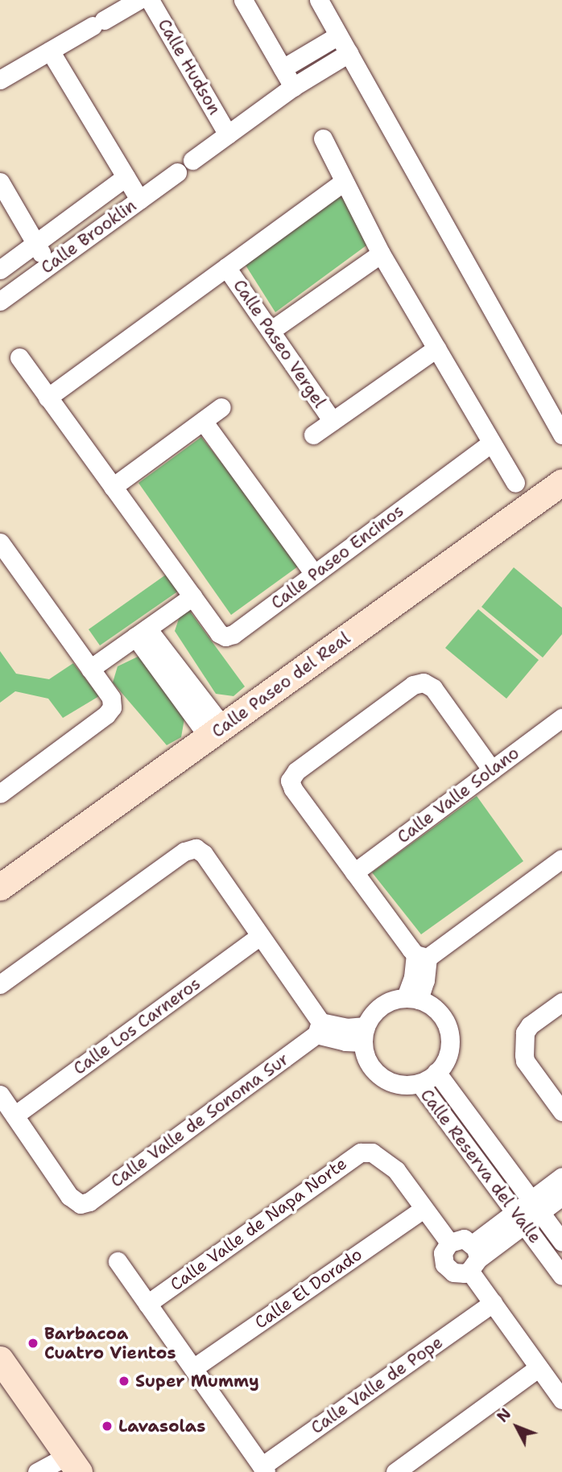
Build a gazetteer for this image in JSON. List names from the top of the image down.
{
  "streets": {
    "street": [
      "Calle Hudson",
      "Calle Brooklin",
      "Calle Paseo Vergel",
      "Calle Paseo Encinos",
      "Calle Paseo del Real",
      "Calle Valle Solano",
      "Calle Los Carneros",
      "Calle Valle de Sonoma Sur",
      "Calle Reserva del Valle",
      "Calle Valle de Napa Norte",
      "Calle El Dorado",
      "Calle Valle de Pope"
    ]
  },
  "crossings": [
    ["Calle Los Carneros", "Calle Valle de Sonoma Sur"],
    ["Calle Valle de Napa Norte", "Calle El Dorado"]
  ],
  "places": ["Barbacoa Cuatro Vientos", "Super Mummy", "Lavasolas"],
  "north": "top left"
}
